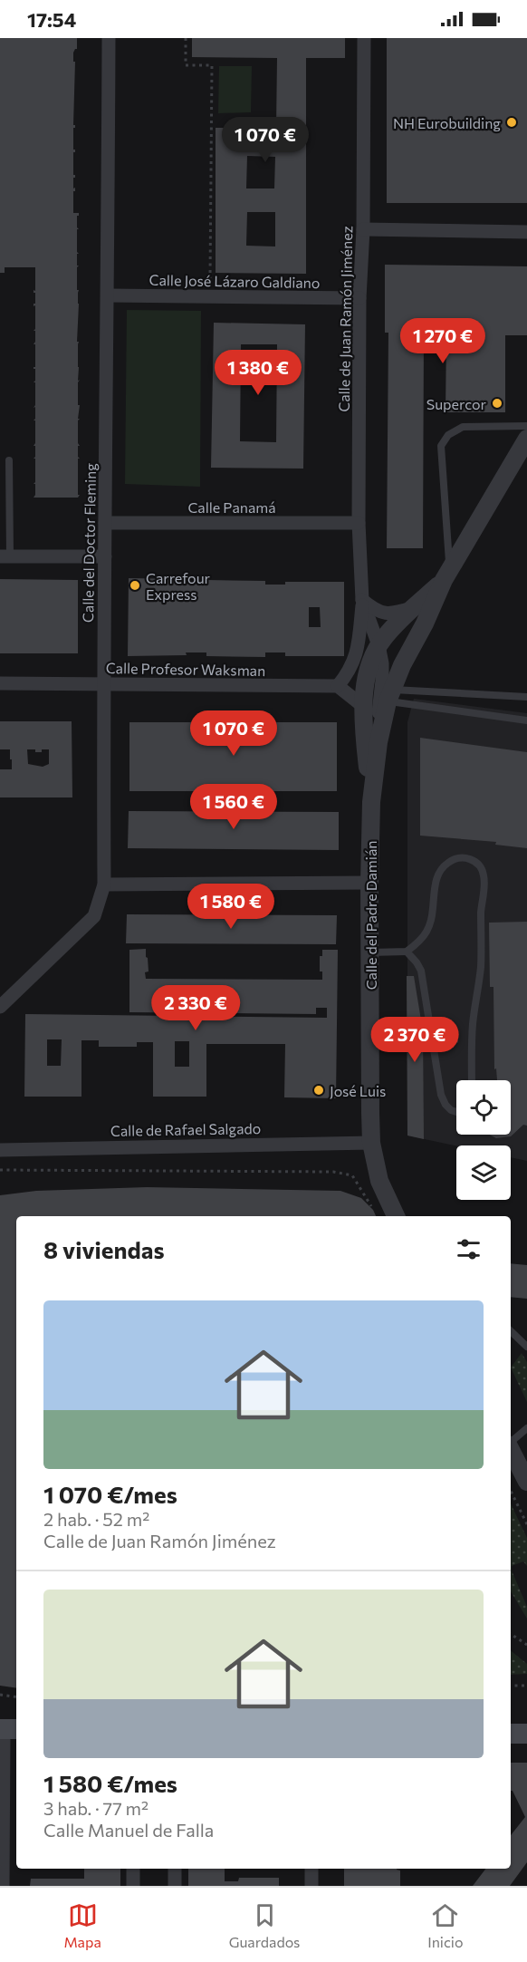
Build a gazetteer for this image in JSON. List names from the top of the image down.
{
  "streets": {
    "street": [
      "Calle José Lázaro Galdiano",
      "Calle de Juan Ramón Jiménez",
      "Calle Panamá",
      "Calle del Doctor Fleming",
      "Calle Profesor Waksman",
      "Calle del Padre Damián",
      "Calle de Rafael Salgado"
    ]
  },
  "crossings": [
    ["Calle José Lázaro Galdiano", "Calle de Juan Ramón Jiménez"],
    ["Calle José Lázaro Galdiano", "Calle del Doctor Fleming"],
    ["Calle de Juan Ramón Jiménez", "Calle Panamá"],
    ["Calle de Juan Ramón Jiménez", "Calle del Padre Damián"],
    ["Calle Panamá", "Calle del Doctor Fleming"],
    ["Calle del Doctor Fleming", "Calle Profesor Waksman"],
    ["Calle del Padre Damián", "Calle de Rafael Salgado"]
  ],
  "places": [
    "NH Eurobuilding",
    "Supercor",
    "Carrefour Express",
    "José Luis"
  ],
  "page": {
    "status": "17:54",
    "price": [
      "1 070 €",
      "1 270 €",
      "1 380 €",
      "1 070 €",
      "1 560 €",
      "1 580 €",
      "2 330 €",
      "2 370 €"
    ],
    "heading": "8 viviendas",
    "list": [
      {
        "name": "1 070 €/mes",
        "note": "2 hab. · 52 m² · Calle de Juan Ramón Jiménez"
      },
      {
        "name": "1 580 €/mes",
        "note": "3 hab. · 77 m² · Calle Manuel de Falla"
      }
    ],
    "tabs": ["Mapa", "Guardados", "Inicio"]
  }
}
